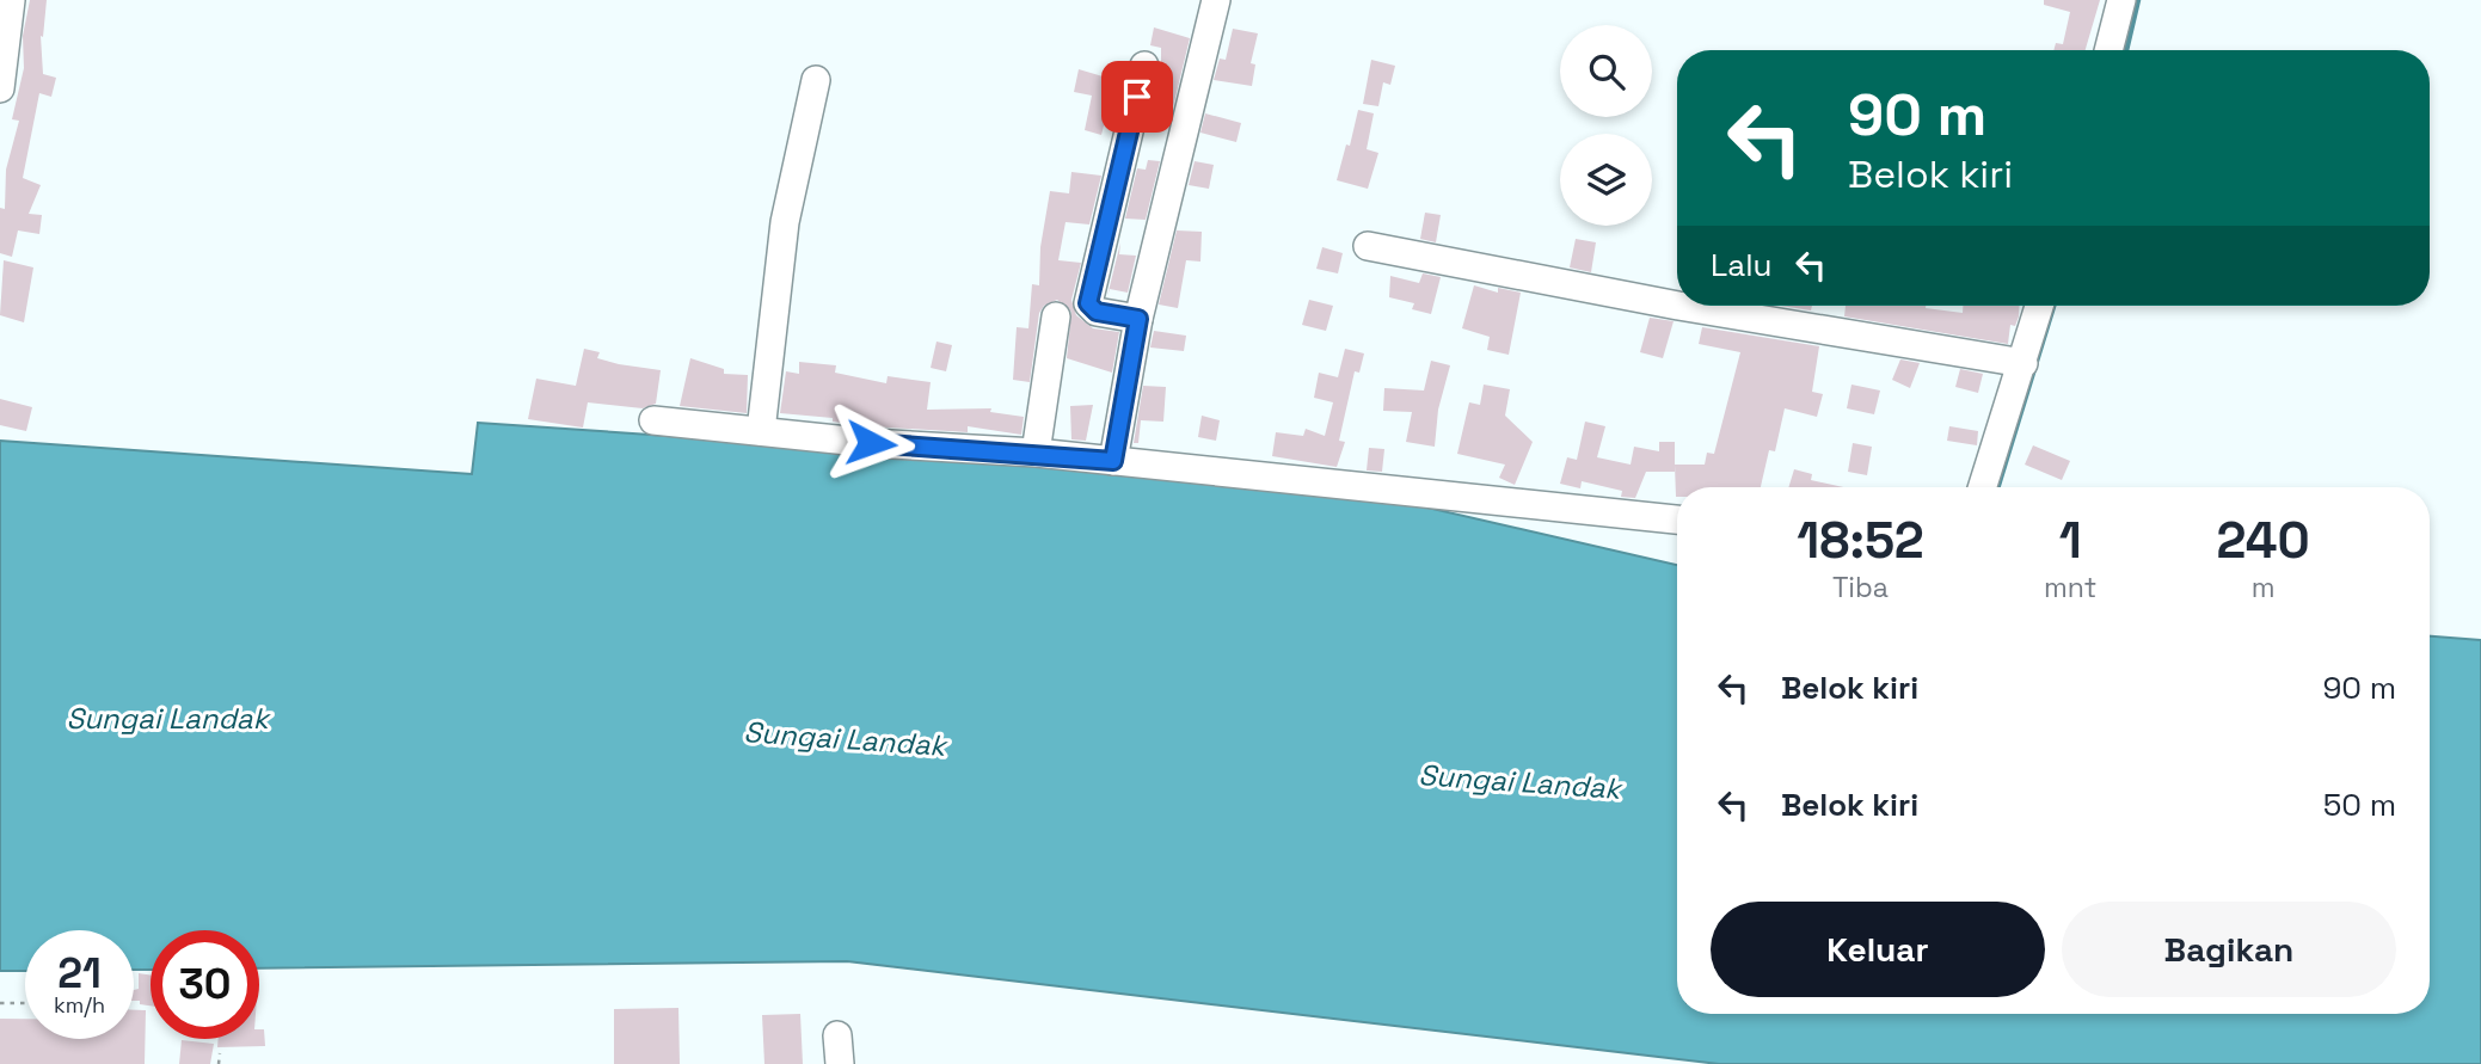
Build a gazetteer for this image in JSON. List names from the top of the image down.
{
  "water": ["Sungai Landak"],
  "page": {
    "turn": ["90 m", "Belok kiri"],
    "then": "Lalu",
    "eta": [
      "18:52",
      "Tiba",
      "1",
      "mnt",
      "240",
      "m"
    ],
    "list": [
      {
        "name": "Belok kiri",
        "value": "90 m"
      },
      {
        "name": "Belok kiri",
        "value": "50 m"
      }
    ],
    "buttons": ["Keluar", "Bagikan"],
    "speed": "21 km/h",
    "limit": "30"
  }
}
